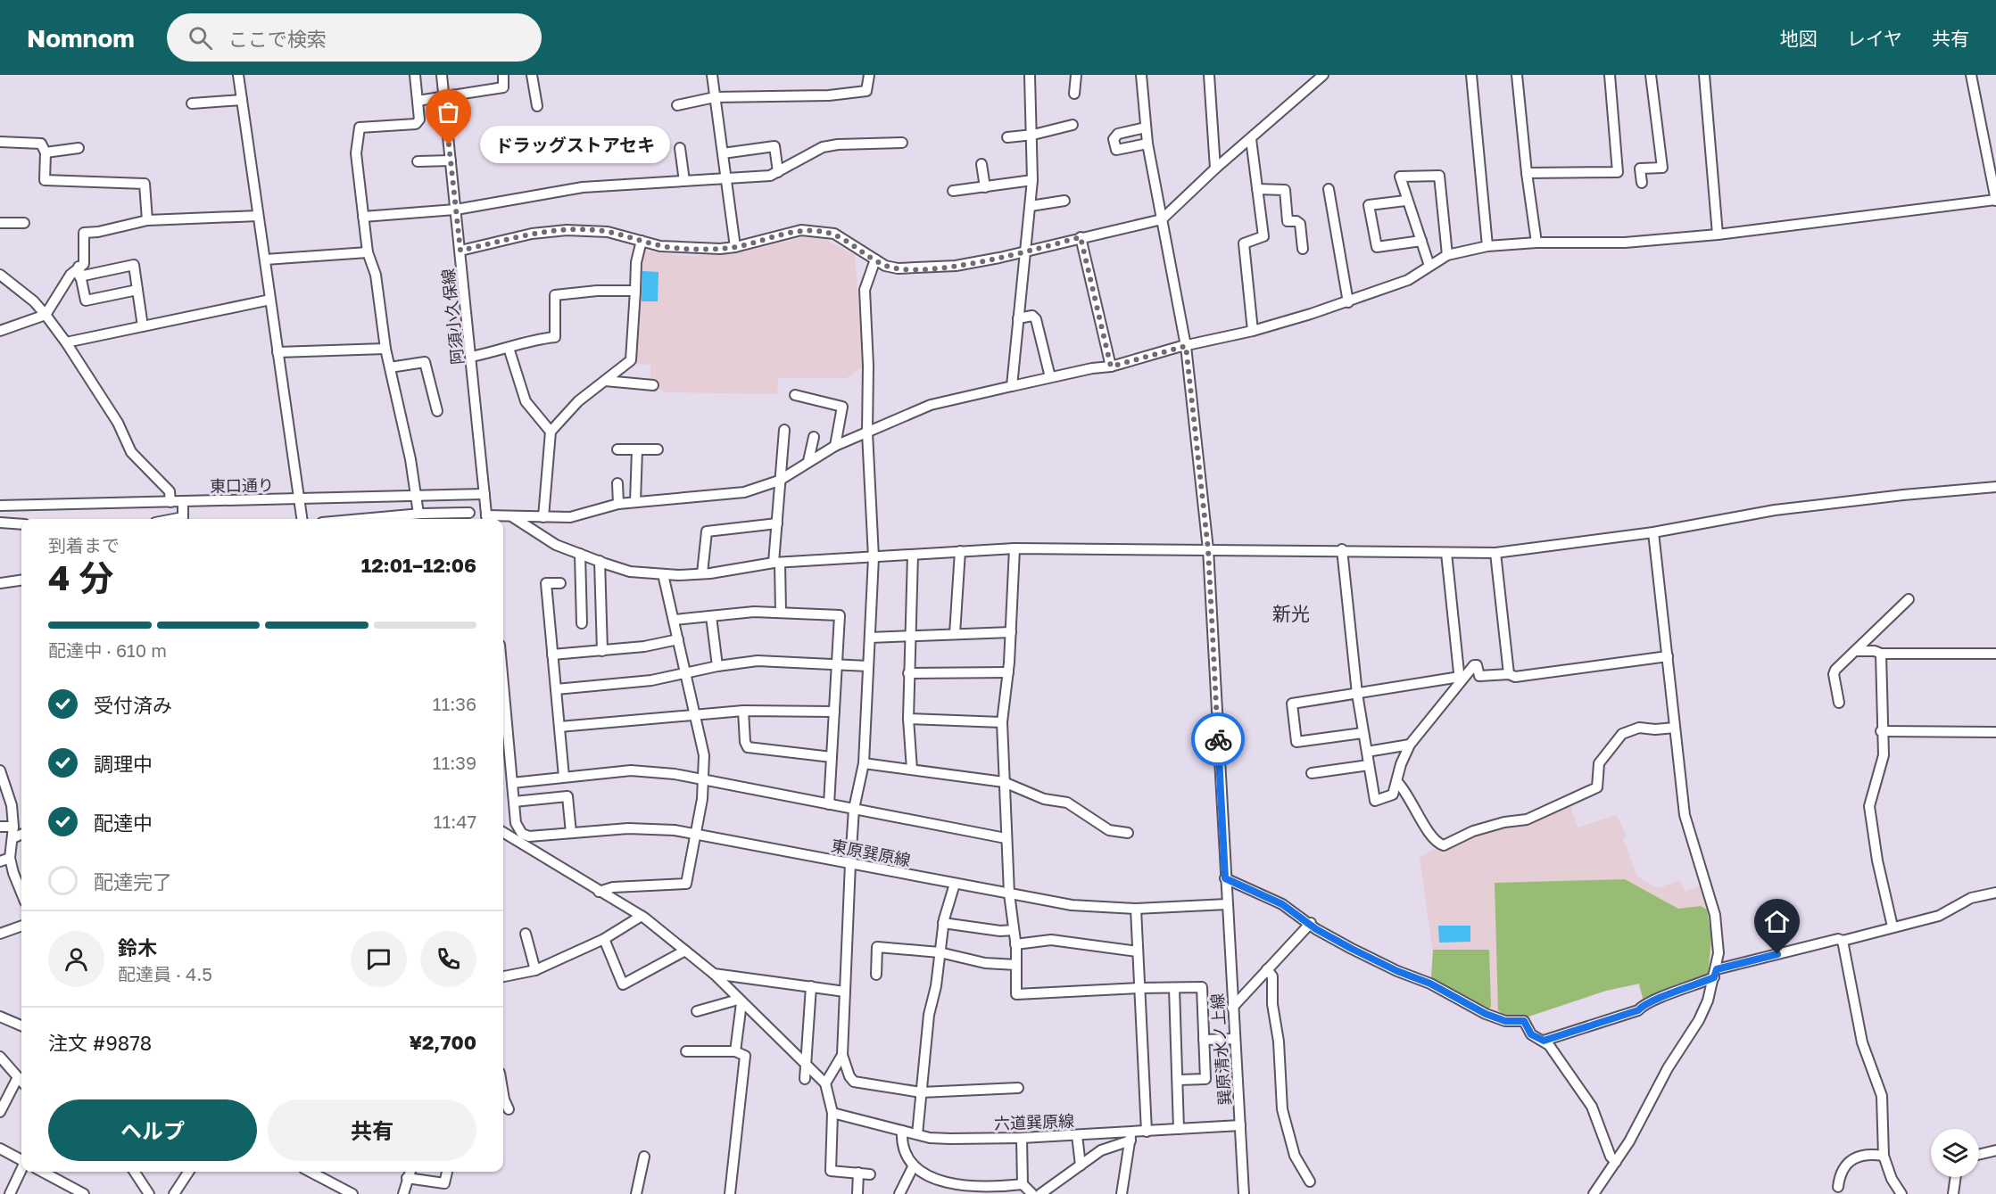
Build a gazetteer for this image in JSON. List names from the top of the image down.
{
  "streets": {
    "street": [
      "阿須小久保線",
      "東口通り",
      "東原巽原線",
      "巽原清水ノ上線",
      "六道巽原線"
    ]
  },
  "crossings": [
    ["阿須小久保線", "東口通り"],
    ["東原巽原線", "巽原清水ノ上線"],
    ["巽原清水ノ上線", "六道巽原線"]
  ],
  "districts": ["新光"],
  "places": ["ドラッグストアセキ"],
  "page": {
    "header": "Nomnom",
    "search": "ここで検索",
    "nav": ["地図", "レイヤ", "共有"],
    "bubble": "ドラッグストアセキ",
    "heading": ["4 分", "到着まで", "12:01–12:06"],
    "panel": [
      "鈴木",
      "配達員 · 4.5",
      "注文 #9878",
      "¥2,700"
    ],
    "bar": "配達中 · 610 m",
    "list": [
      ["受付済み", "11:36"],
      ["調理中", "11:39"],
      ["配達中", "11:47"],
      "配達完了"
    ],
    "buttons": ["ヘルプ", "共有"]
  }
}
